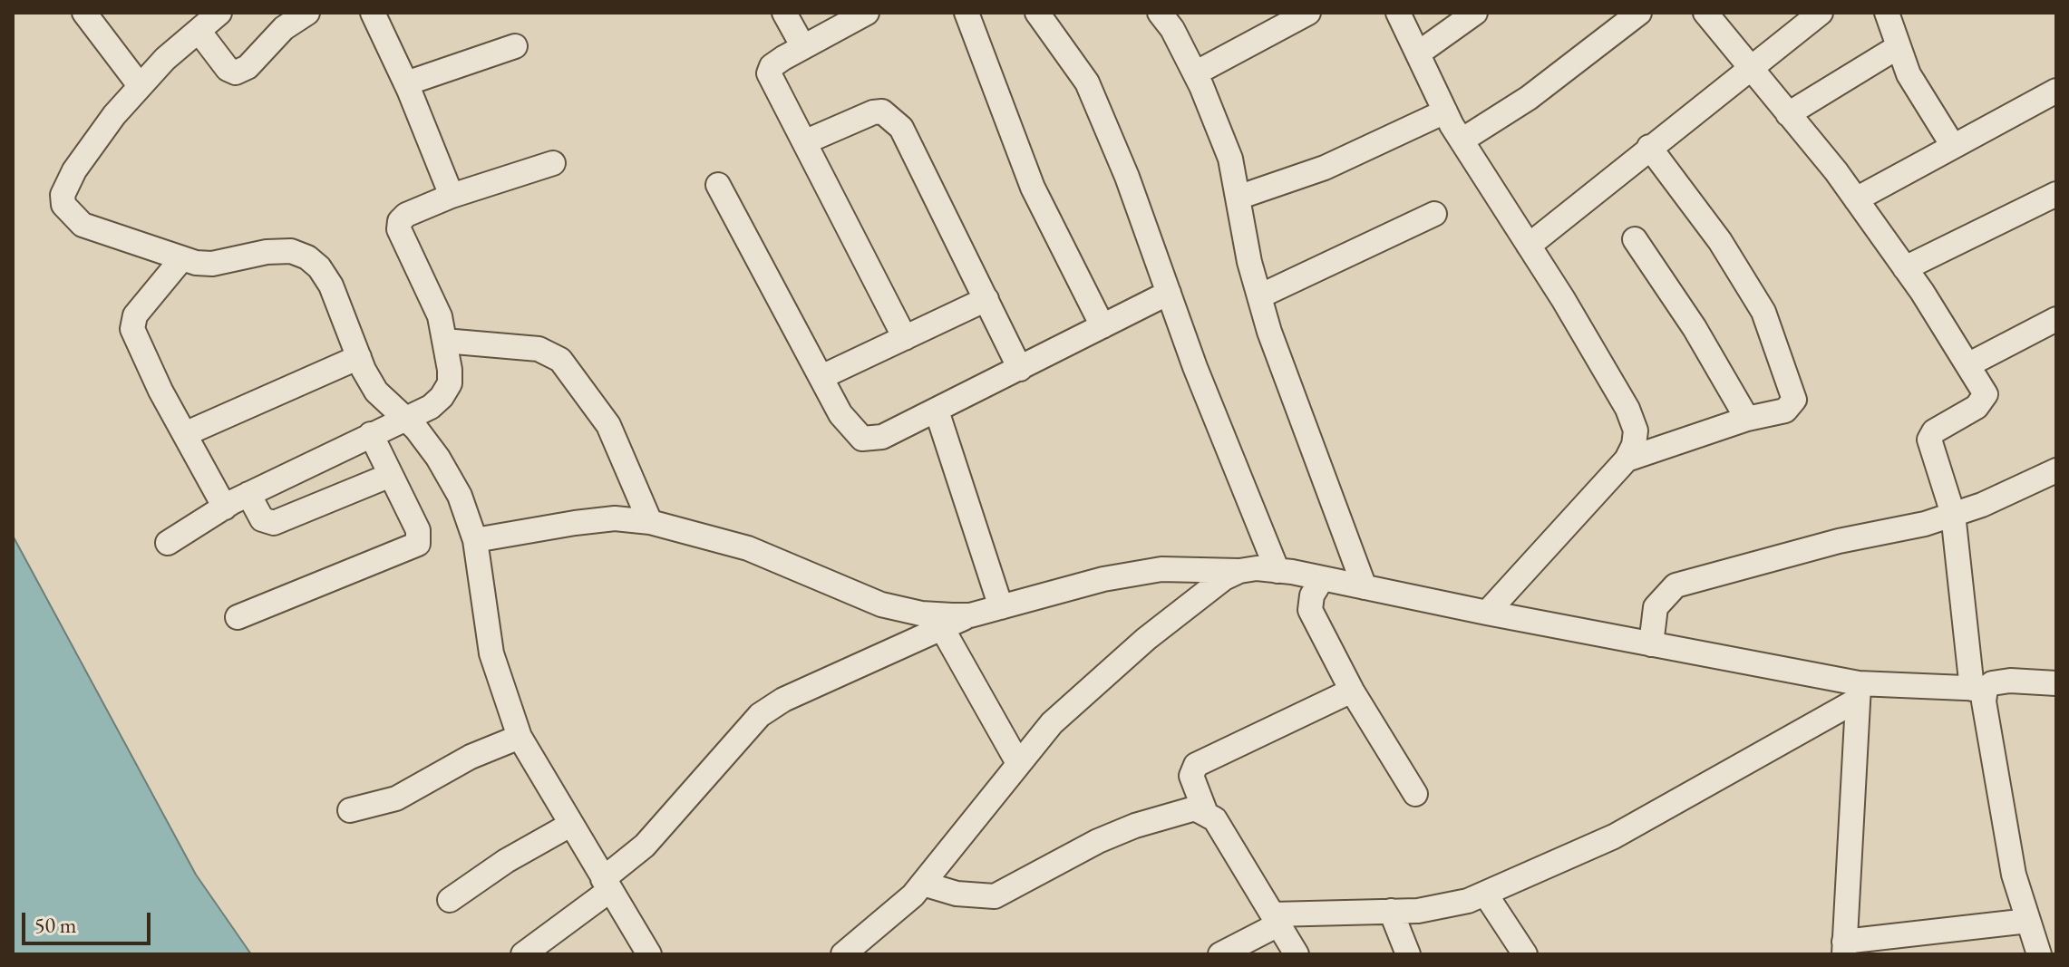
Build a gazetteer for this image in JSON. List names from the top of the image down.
{
  "scale_bar": "50 m"
}
